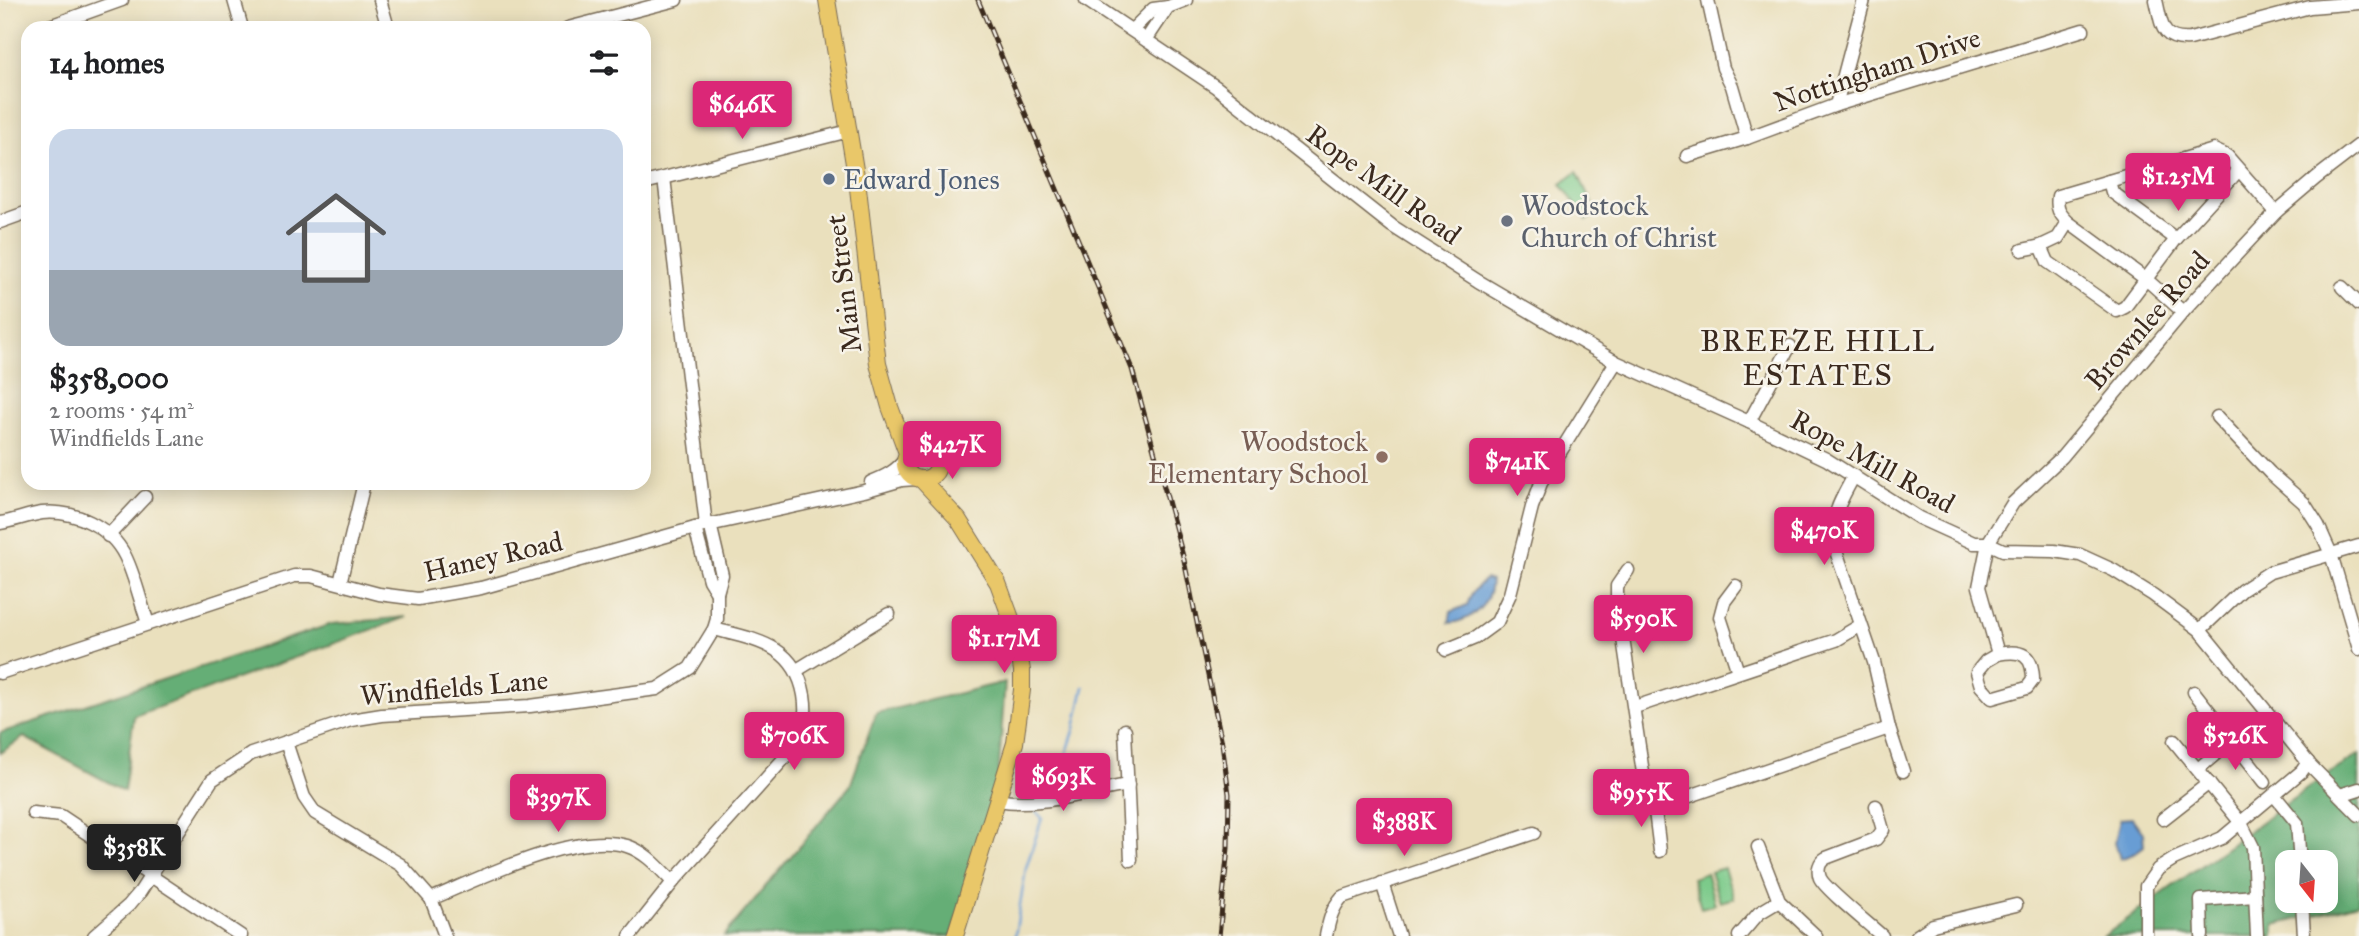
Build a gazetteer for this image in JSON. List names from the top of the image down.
{
  "streets": {
    "main road": ["Main Street"],
    "street": [
      "Nottingham Drive",
      "Rope Mill Road",
      "Brownlee Road",
      "Haney Road",
      "Windfields Lane"
    ]
  },
  "crossings": [
    ["Rope Mill Road", "Brownlee Road"],
    ["Main Street", "Haney Road"]
  ],
  "districts": ["BREEZE HILL ESTATES"],
  "places": ["Edward Jones", "Woodstock Church of Christ", "Woodstock Elementary School"],
  "north": "bottom",
  "page": {
    "heading": "14 homes",
    "price": [
      "$646K",
      "$1.25M",
      "$427K",
      "$741K",
      "$470K",
      "$590K",
      "$1.17M",
      "$706K",
      "$526K",
      "$693K",
      "$955K",
      "$397K",
      "$388K",
      "$358K"
    ],
    "list": [
      {
        "name": "$358,000",
        "note": "2 rooms · 54 m² · Windfields Lane"
      }
    ]
  }
}
